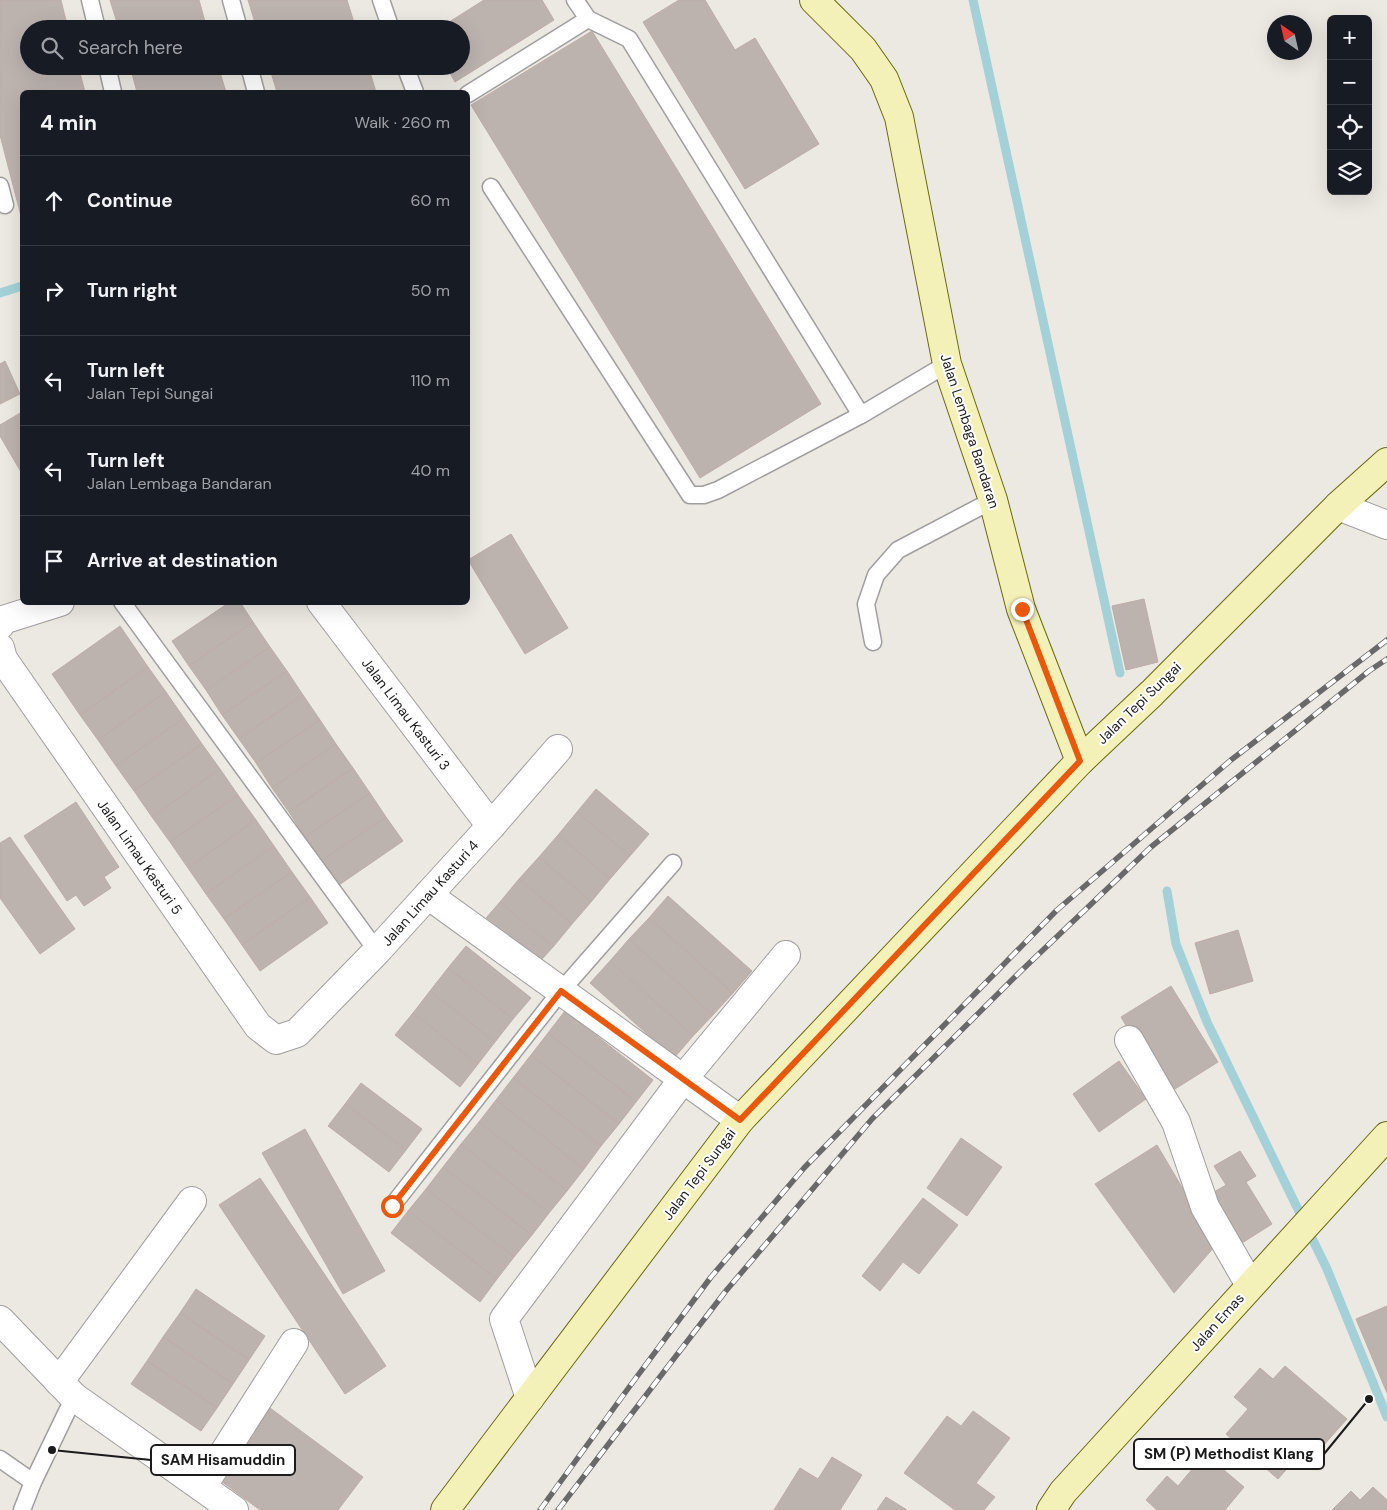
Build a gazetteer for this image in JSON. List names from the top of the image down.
{
  "streets": {
    "main road": ["Jalan Lembaga Bandaran", "Jalan Tepi Sungai", "Jalan Emas"],
    "street": ["Jalan Limau Kasturi 3", "Jalan Limau Kasturi 5", "Jalan Limau Kasturi 4"]
  },
  "crossings": [
    ["Jalan Lembaga Bandaran", "Jalan Tepi Sungai"],
    ["Jalan Limau Kasturi 3", "Jalan Limau Kasturi 4"],
    ["Jalan Limau Kasturi 5", "Jalan Limau Kasturi 4"]
  ],
  "places": ["SM (P) Methodist Klang", "SAM Hisamuddin"],
  "north": "top left",
  "page": {
    "map_buttons": ["+", "−"],
    "search": "Search here",
    "heading": ["4 min", "Walk · 260 m"],
    "list": [
      ["Continue", "60 m"],
      ["Turn right", "50 m"],
      ["Turn left", "Jalan Tepi Sungai", "110 m"],
      ["Turn left", "Jalan Lembaga Bandaran", "40 m"],
      "Arrive at destination"
    ]
  }
}
